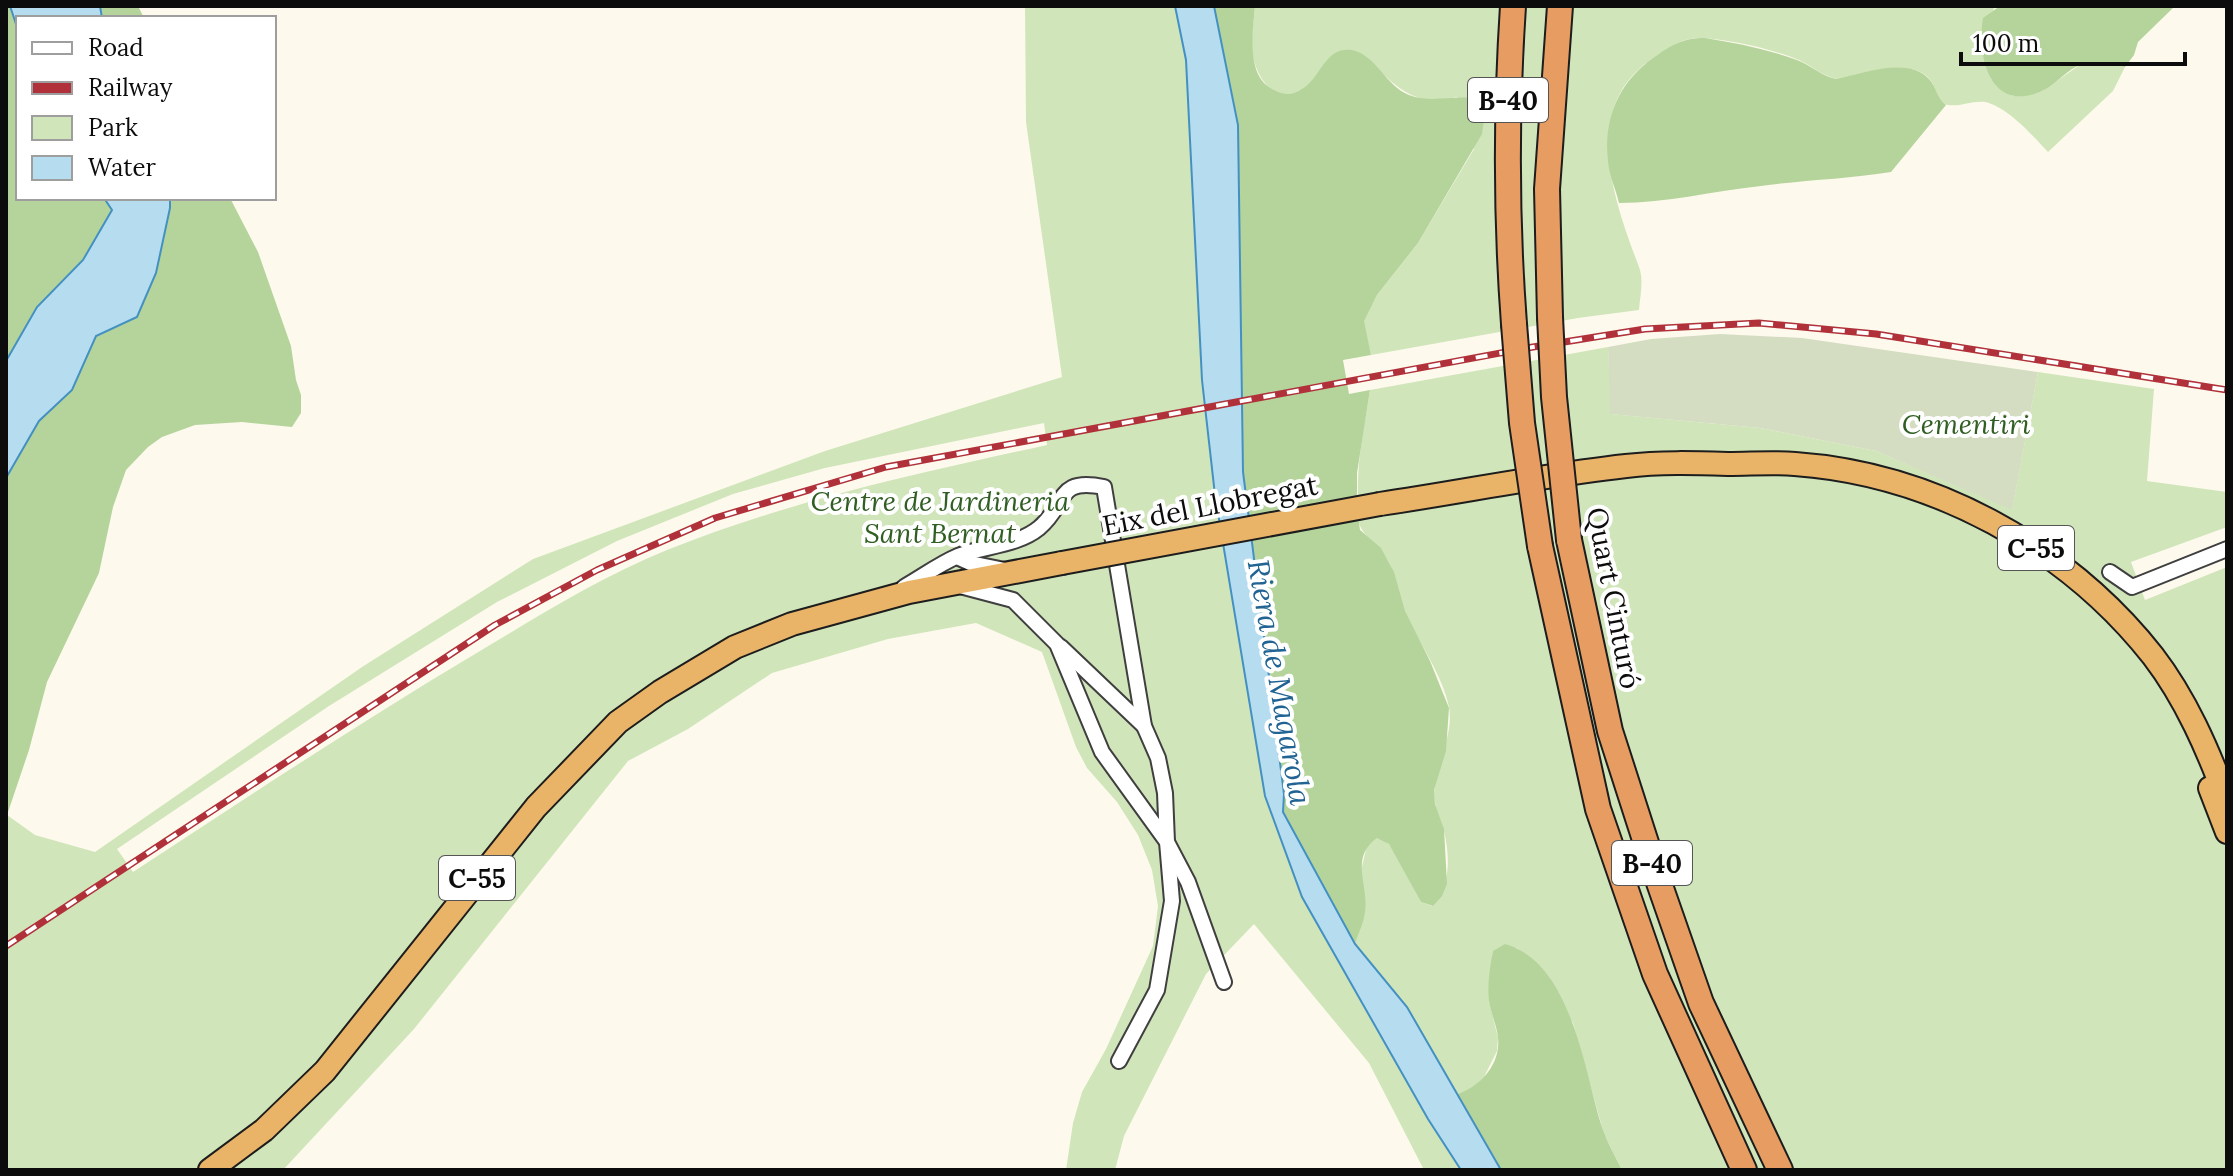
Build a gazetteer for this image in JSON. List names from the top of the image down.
{
  "streets": {
    "highway": [
      "B-40",
      "Eix del Llobregat",
      "C-55",
      "Quart Cinturó"
    ]
  },
  "water": ["Riera de Magarola"],
  "parks": ["Cementiri", "Centre de Jardineria Sant Bernat"],
  "legend": [
    "Road",
    "Railway",
    "Park",
    "Water"
  ],
  "scale_bar": "100 m"
}
